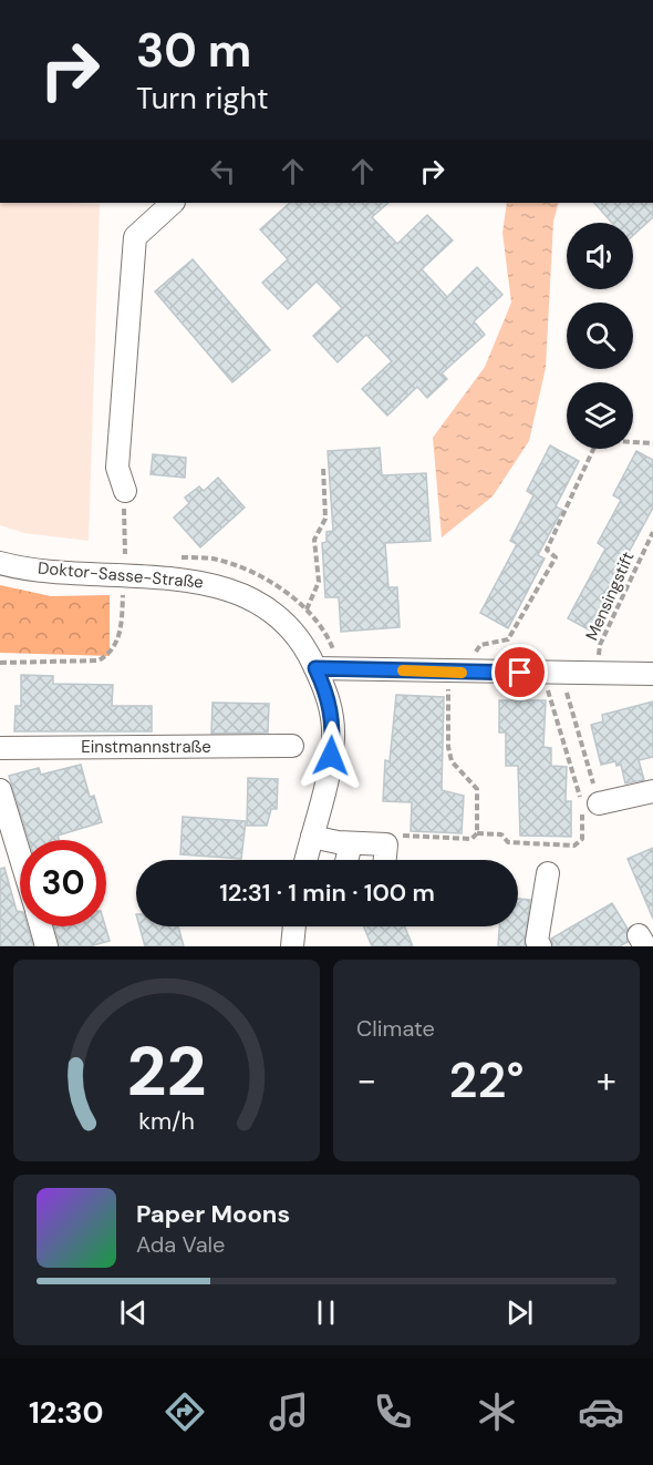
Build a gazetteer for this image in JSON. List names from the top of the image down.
{
  "streets": {
    "street": ["Doktor-Sasse-Straße", "Einstmannstraße"],
    "path": ["Mensingstift"]
  },
  "page": {
    "turn": ["30 m", "Turn right"],
    "limit": "30",
    "trip": "12:31 · 1 min · 100 m",
    "tile": "Climate",
    "heat": ["−", "22°", "+"],
    "song": ["Paper Moons", "Ada Vale"],
    "tabs": "12:30",
    "gauge": ["22", "km/h"]
  }
}
